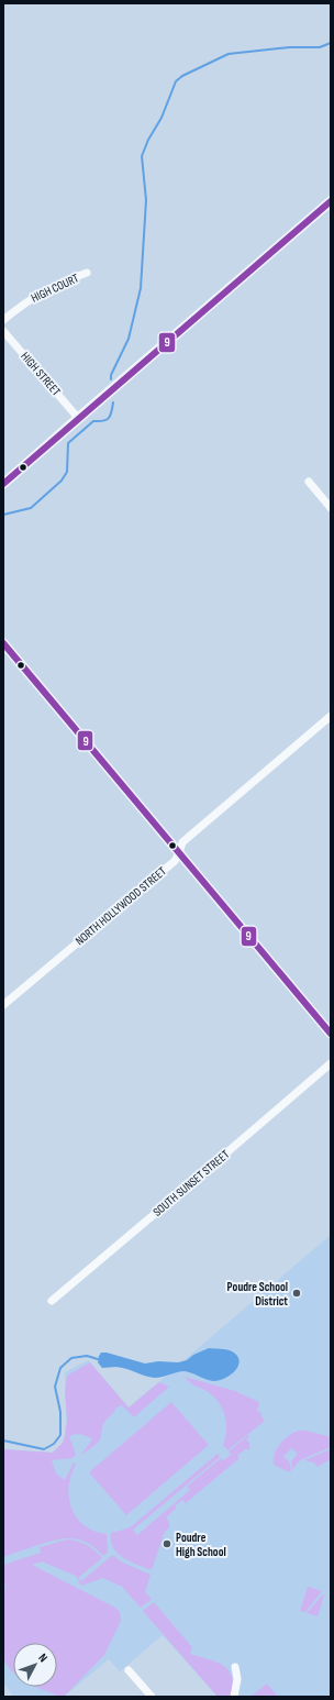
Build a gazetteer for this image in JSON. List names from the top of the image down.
{
  "streets": {
    "street": [
      "HIGH COURT",
      "HIGH STREET",
      "NORTH HOLLYWOOD STREET",
      "SOUTH SUNSET STREET"
    ]
  },
  "places": ["Poudre School District", "Poudre High School"],
  "lines": ["transit line 9"],
  "north": "top right"
}
